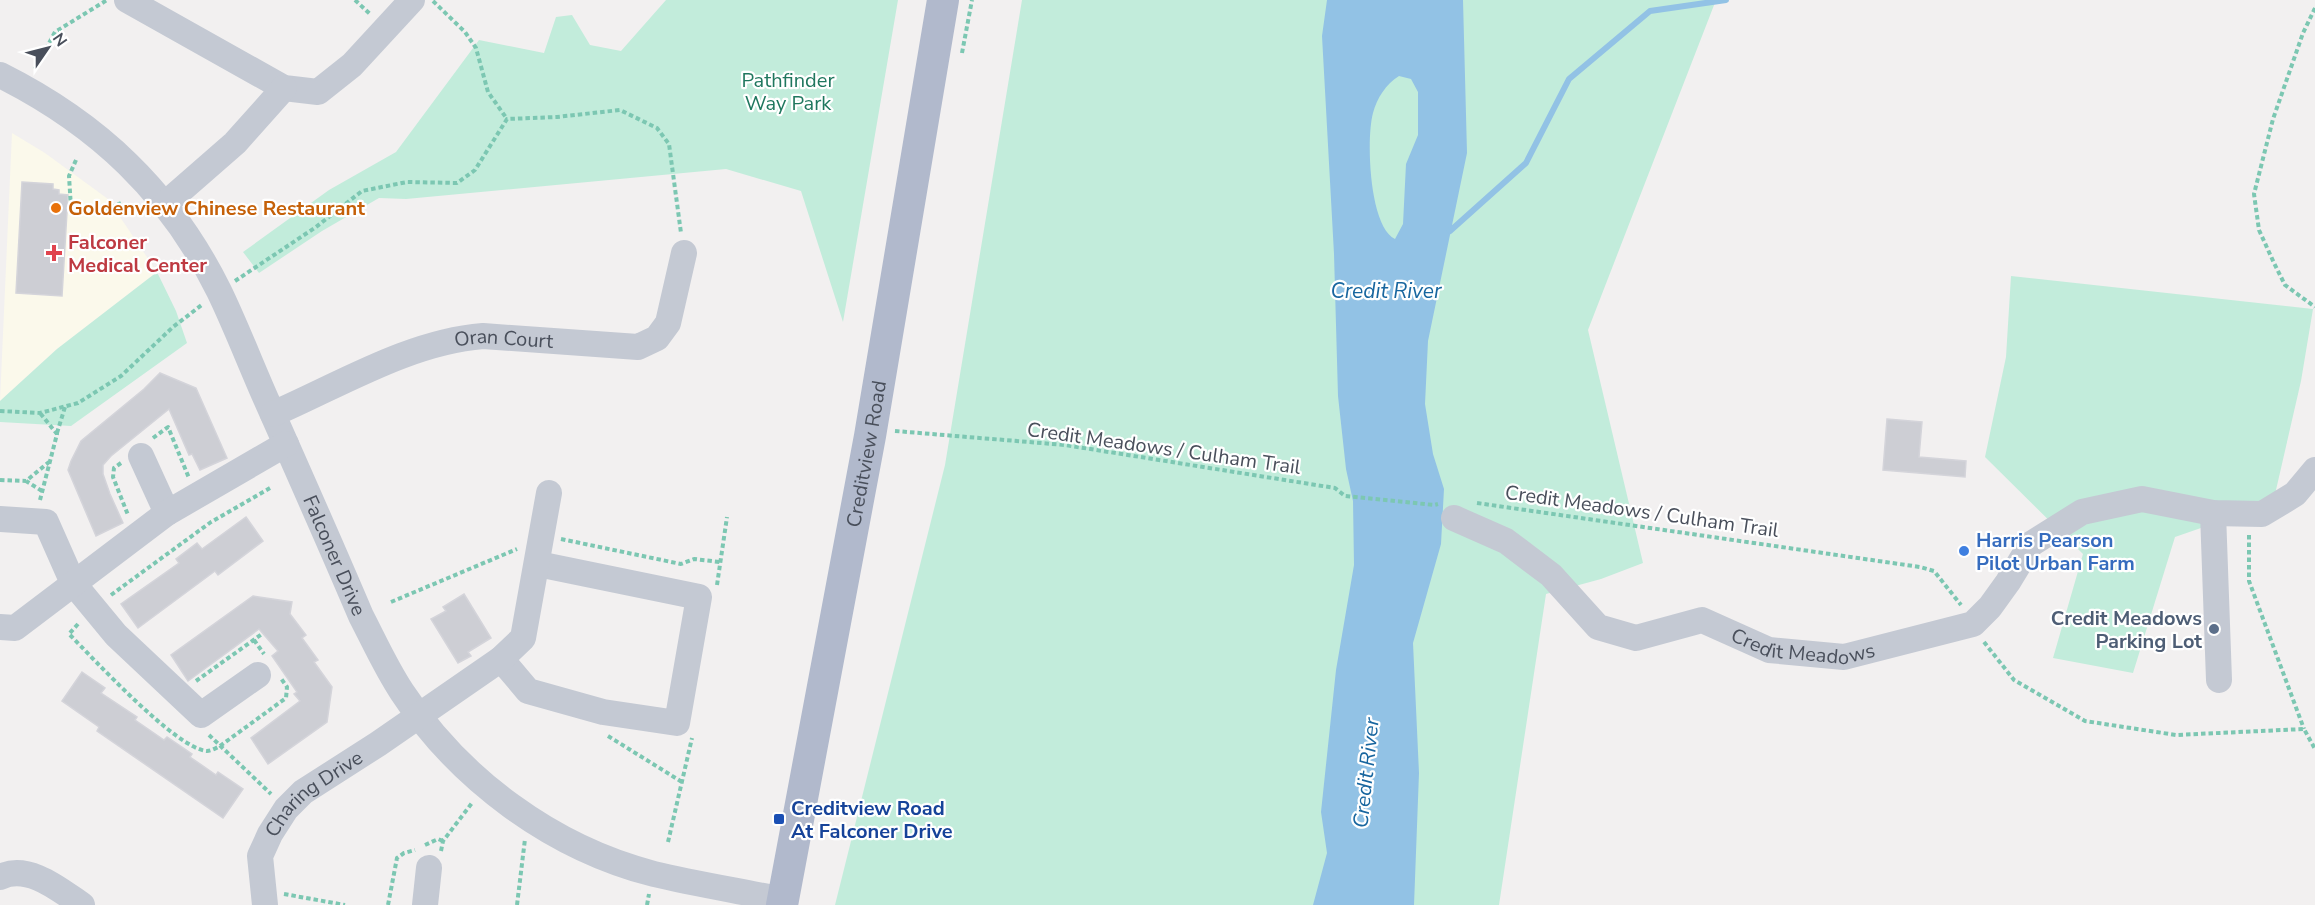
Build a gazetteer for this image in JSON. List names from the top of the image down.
{
  "streets": {
    "main road": ["Creditview Road"],
    "street": [
      "Oran Court",
      "Falconer Drive",
      "Credit Meadows",
      "Charing Drive"
    ],
    "path": ["Credit Meadows / Culham Trail"]
  },
  "crossings": [
    ["Oran Court", "Falconer Drive"],
    ["Credit Meadows / Culham Trail", "Credit Meadows"],
    ["Creditview Road", "Falconer Drive"],
    ["Falconer Drive", "Charing Drive"]
  ],
  "water": ["Credit River"],
  "parks": ["Pathfinder Way Park"],
  "places": {
    "other": ["Goldenview Chinese Restaurant", "Harris Pearson Pilot Urban Farm", "Credit Meadows Parking Lot"],
    "health": ["Falconer Medical Center"],
    "transit": ["Creditview Road At Falconer Drive"]
  },
  "north": "top right"
}
